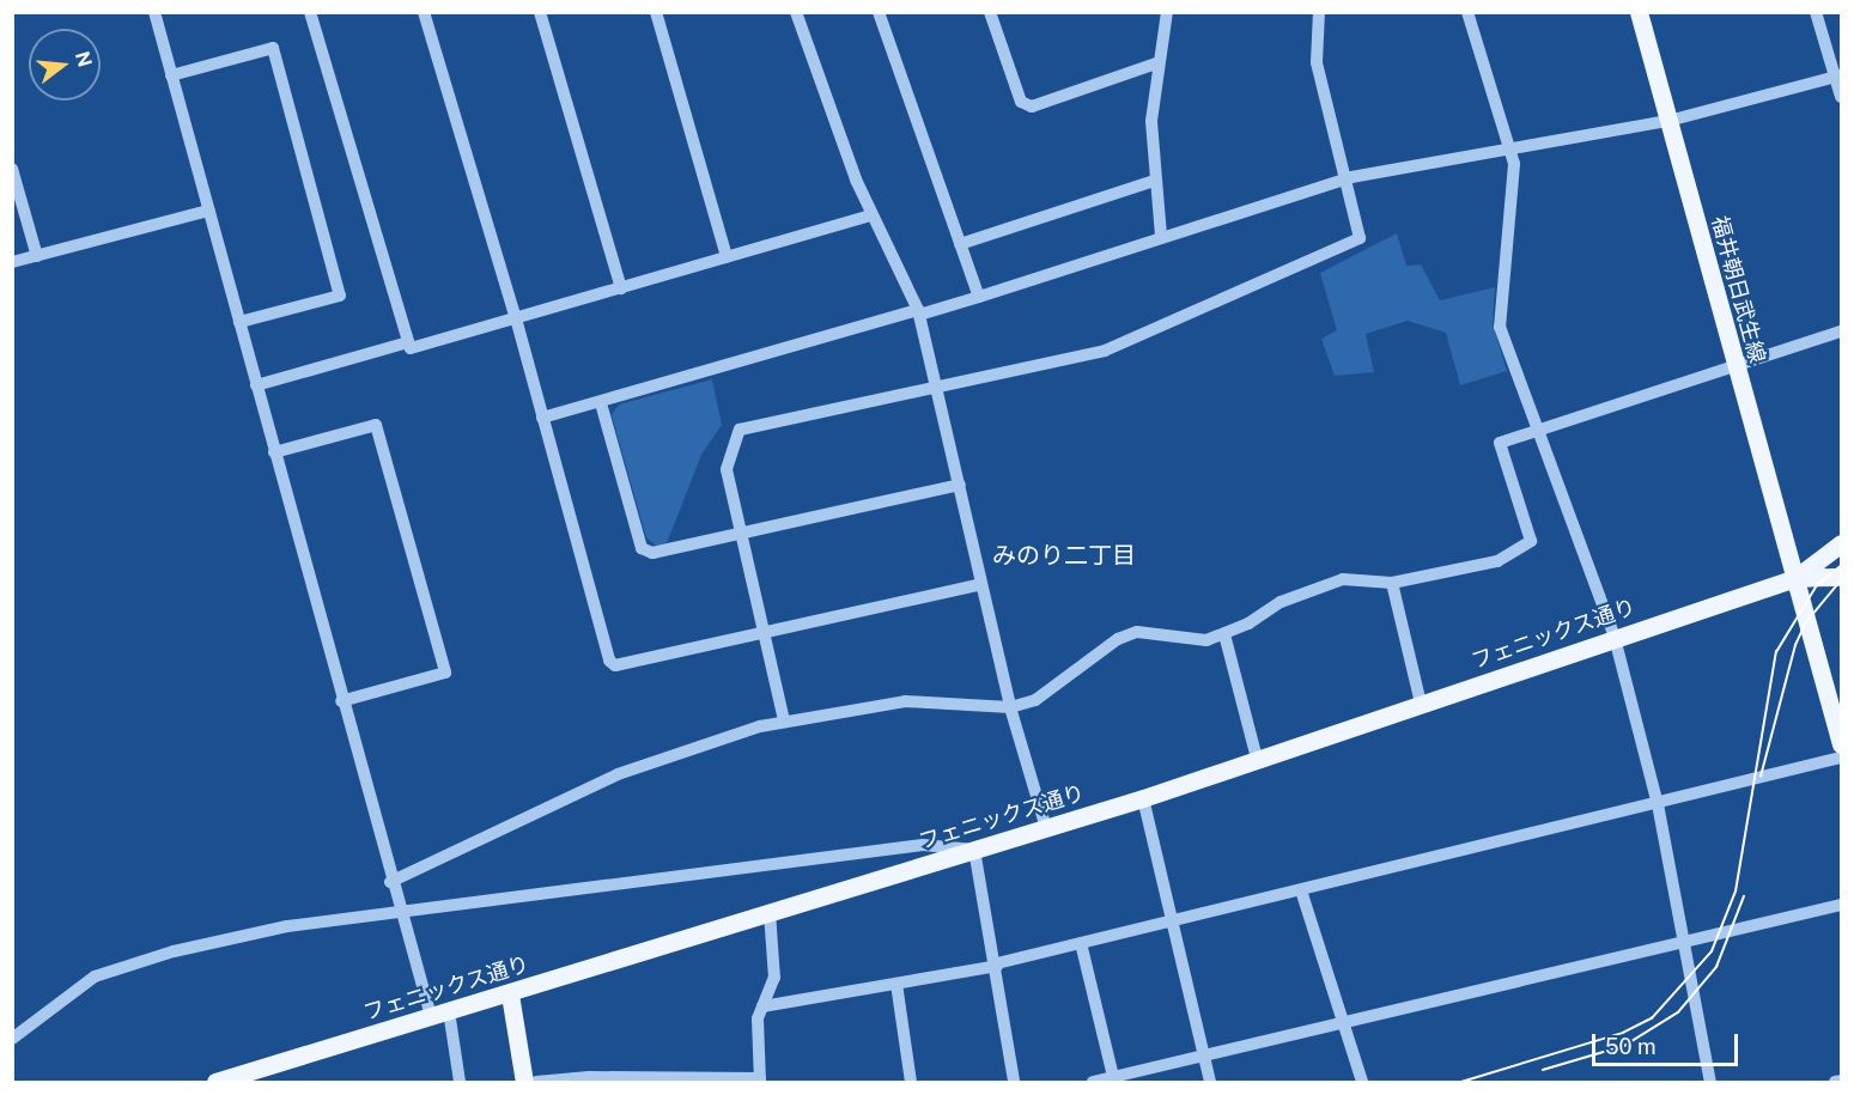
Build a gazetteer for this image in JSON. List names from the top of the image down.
{
  "streets": {
    "main road": ["福井朝日武生線", "フェニックス通り"]
  },
  "crossings": [
    ["福井朝日武生線", "フェニックス通り"]
  ],
  "districts": ["みのり二丁目"],
  "scale_bar": "50 m",
  "north": "right"
}
